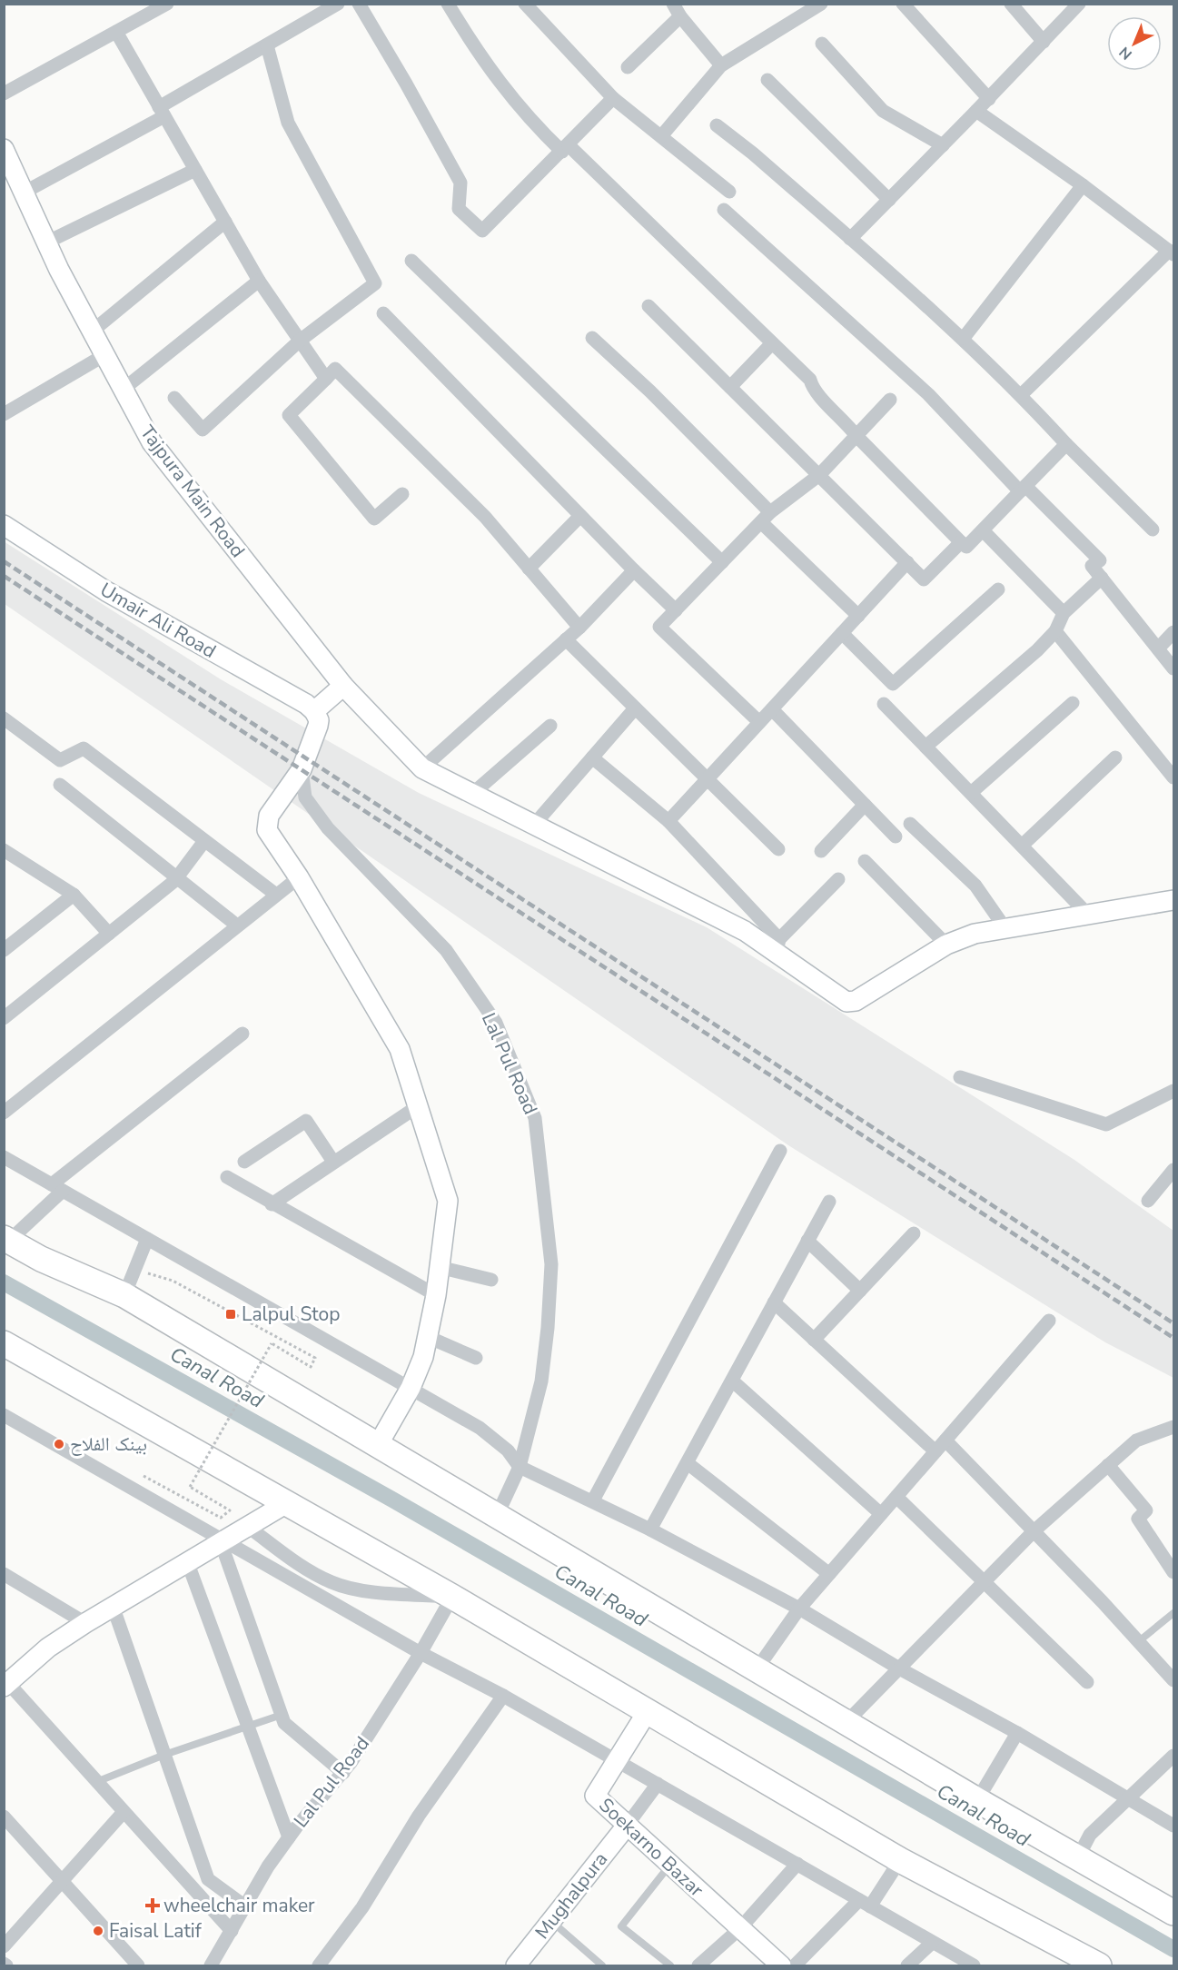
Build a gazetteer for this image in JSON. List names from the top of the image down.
{
  "streets": {
    "street": [
      "Tajpura Main Road",
      "Umair Ali Road",
      "Lal Pul Road",
      "Soekarno Bazar",
      "Mughalpura"
    ]
  },
  "crossings": [
    ["Umair Ali Road", "Lal Pul Road"],
    ["Soekarno Bazar", "Mughalpura"]
  ],
  "water": ["Canal Road"],
  "places": {
    "transit": ["Lalpul Stop"],
    "other": ["بینک الفلاح", "Faisal Latif"],
    "health": ["wheelchair maker"]
  },
  "north": "bottom left"
}
